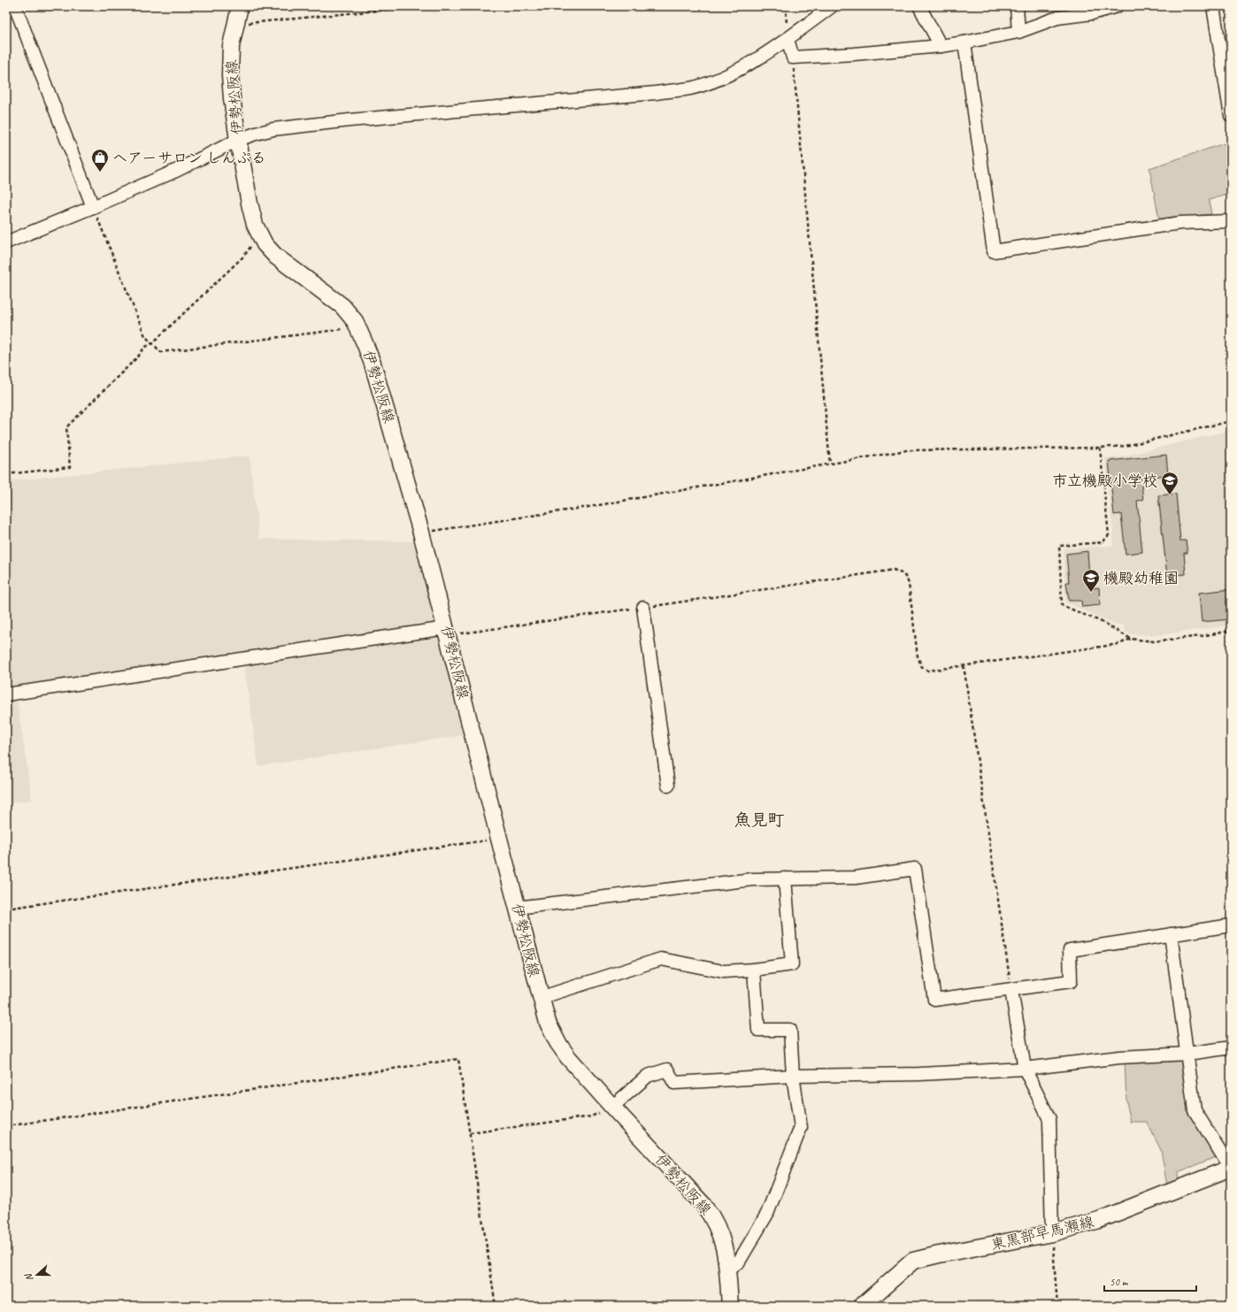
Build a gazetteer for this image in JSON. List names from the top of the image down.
{
  "streets": {
    "main road": ["伊勢松阪線", "東黒部早馬瀬線"]
  },
  "districts": ["魚見町"],
  "places": {
    "shop": ["ヘアーサロン しんぷる"],
    "school or university": ["市立機殿小学校", "機殿幼稚園"]
  },
  "scale_bar": "50 m",
  "north": "left"
}
